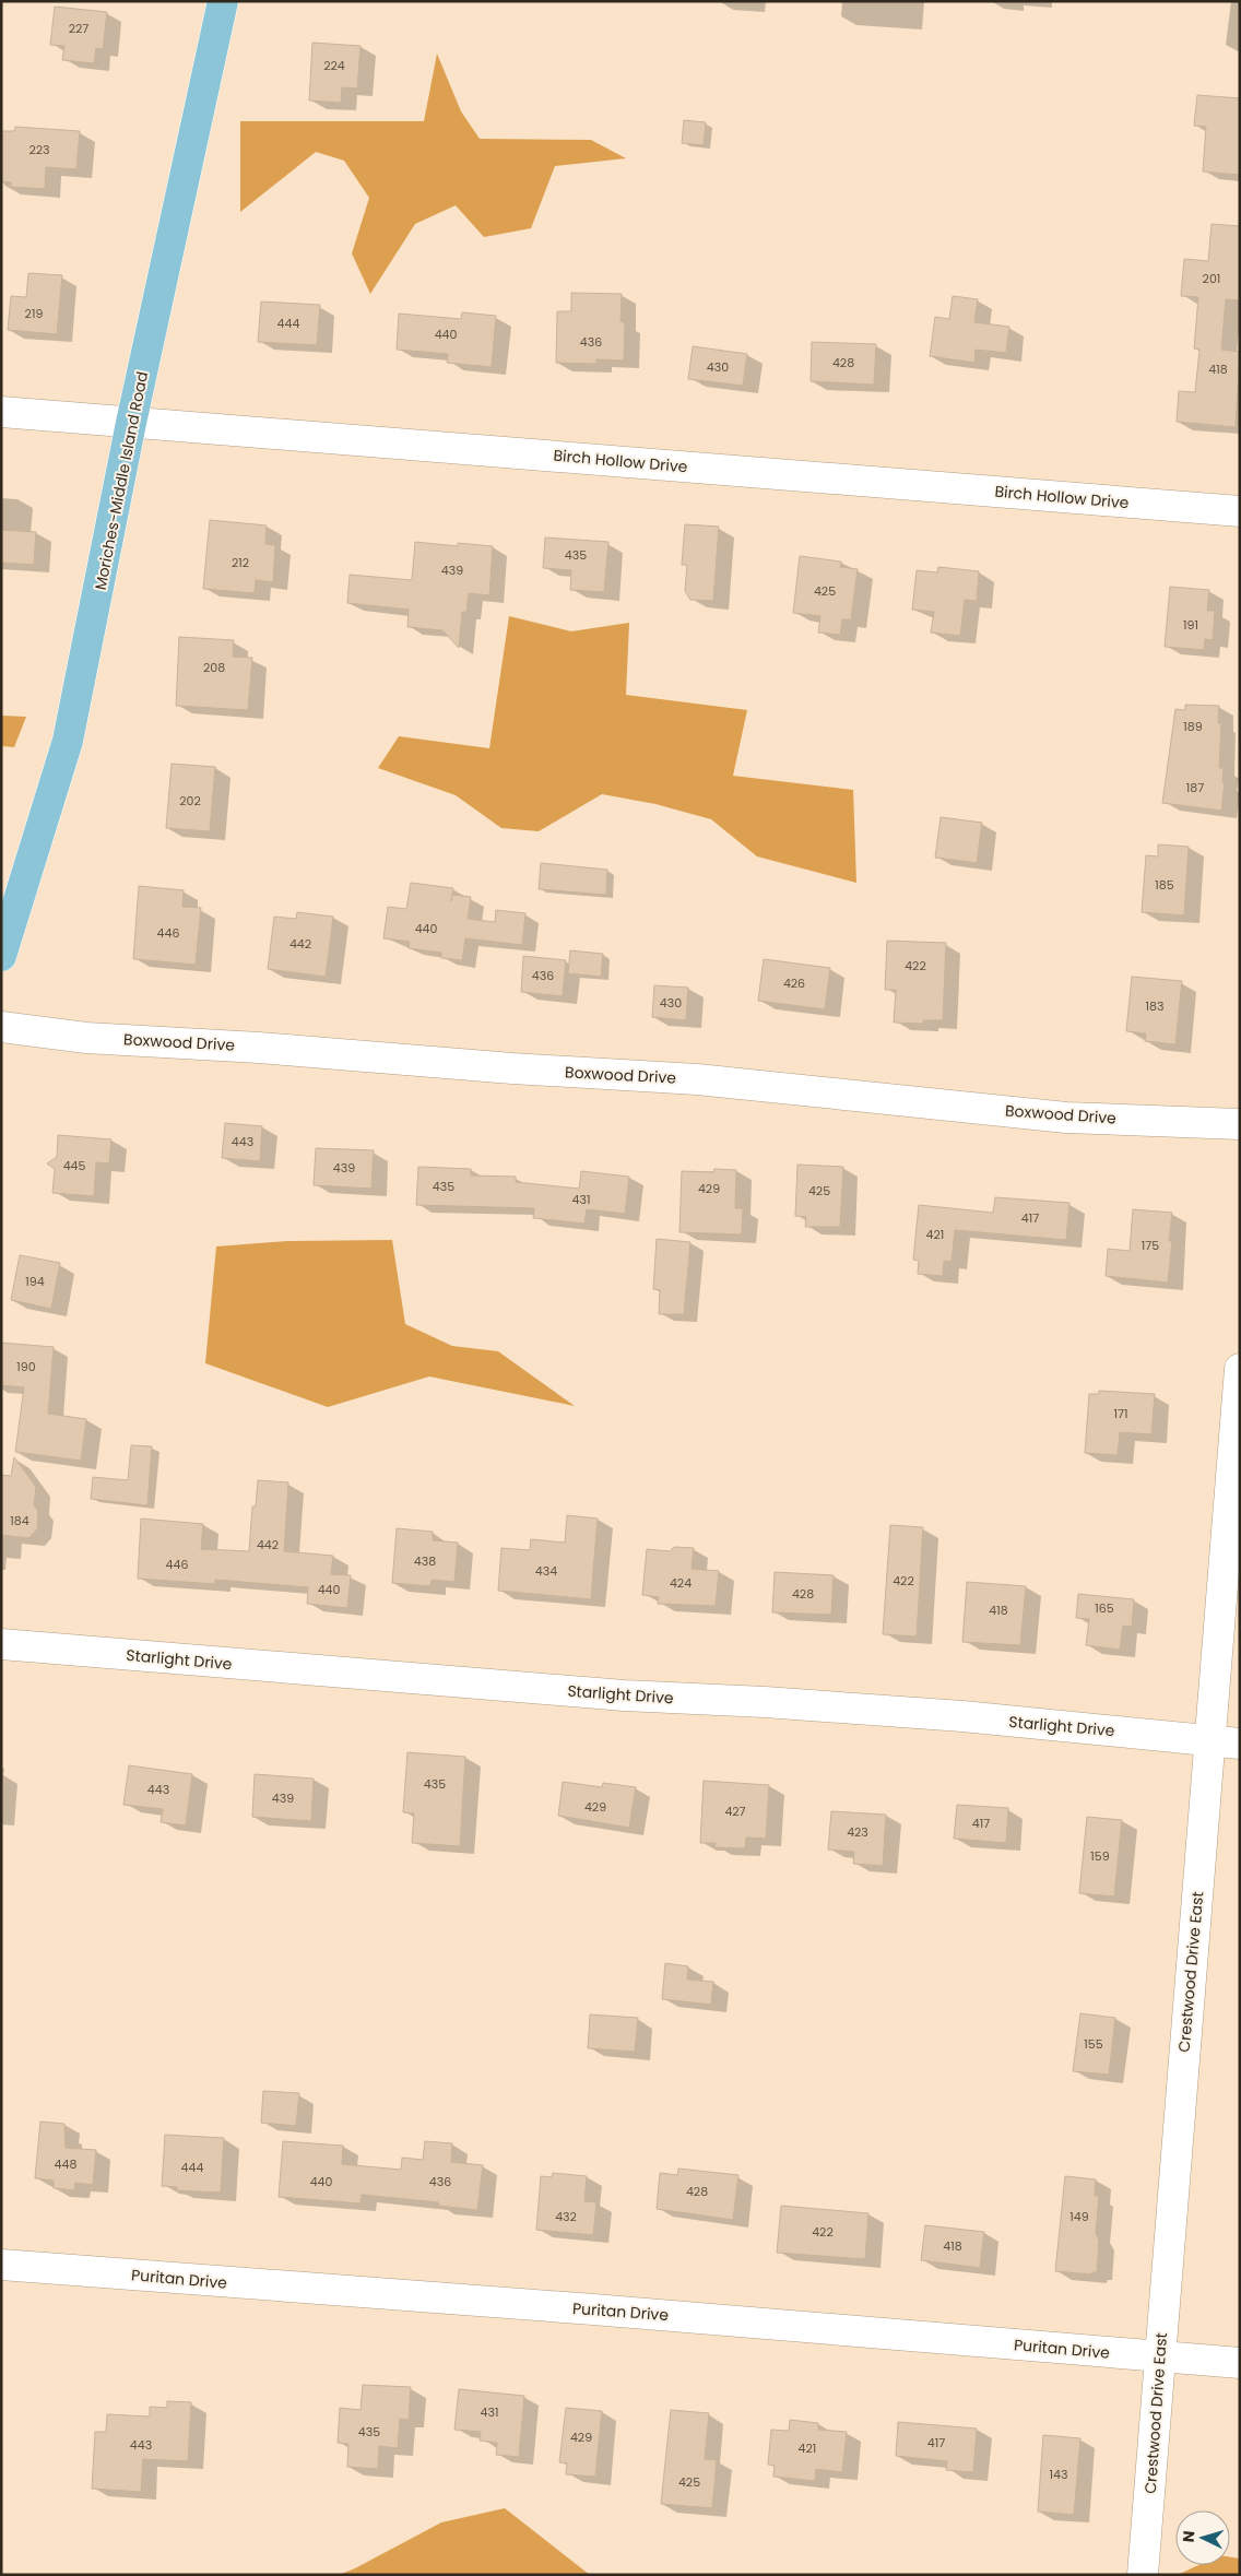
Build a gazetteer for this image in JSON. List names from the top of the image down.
{
  "streets": {
    "main road": ["Moriches-Middle Island Road"],
    "street": [
      "Birch Hollow Drive",
      "Boxwood Drive",
      "Starlight Drive",
      "Crestwood Drive East",
      "Puritan Drive"
    ]
  },
  "crossings": [
    ["Birch Hollow Drive", "Moriches-Middle Island Road"],
    ["Starlight Drive", "Crestwood Drive East"],
    ["Crestwood Drive East", "Puritan Drive"]
  ],
  "house_numbers": [
    "227",
    "224",
    "223",
    "201",
    "219",
    "444",
    "440",
    "436",
    "428",
    "430",
    "418",
    "435",
    "212",
    "439",
    "425",
    "191",
    "208",
    "189",
    "187",
    "202",
    "185",
    "440",
    "446",
    "442",
    "422",
    "436",
    "426",
    "430",
    "183",
    "443",
    "445",
    "439",
    "435",
    "429",
    "425",
    "431",
    "417",
    "421",
    "175",
    "194",
    "190",
    "171",
    "184",
    "442",
    "438",
    "446",
    "434",
    "422",
    "424",
    "440",
    "428",
    "165",
    "418",
    "435",
    "443",
    "439",
    "429",
    "427",
    "417",
    "423",
    "159",
    "155",
    "448",
    "444",
    "440",
    "436",
    "428",
    "432",
    "149",
    "422",
    "418",
    "431",
    "435",
    "429",
    "417",
    "443",
    "421",
    "143",
    "425"
  ],
  "north": "left"
}
